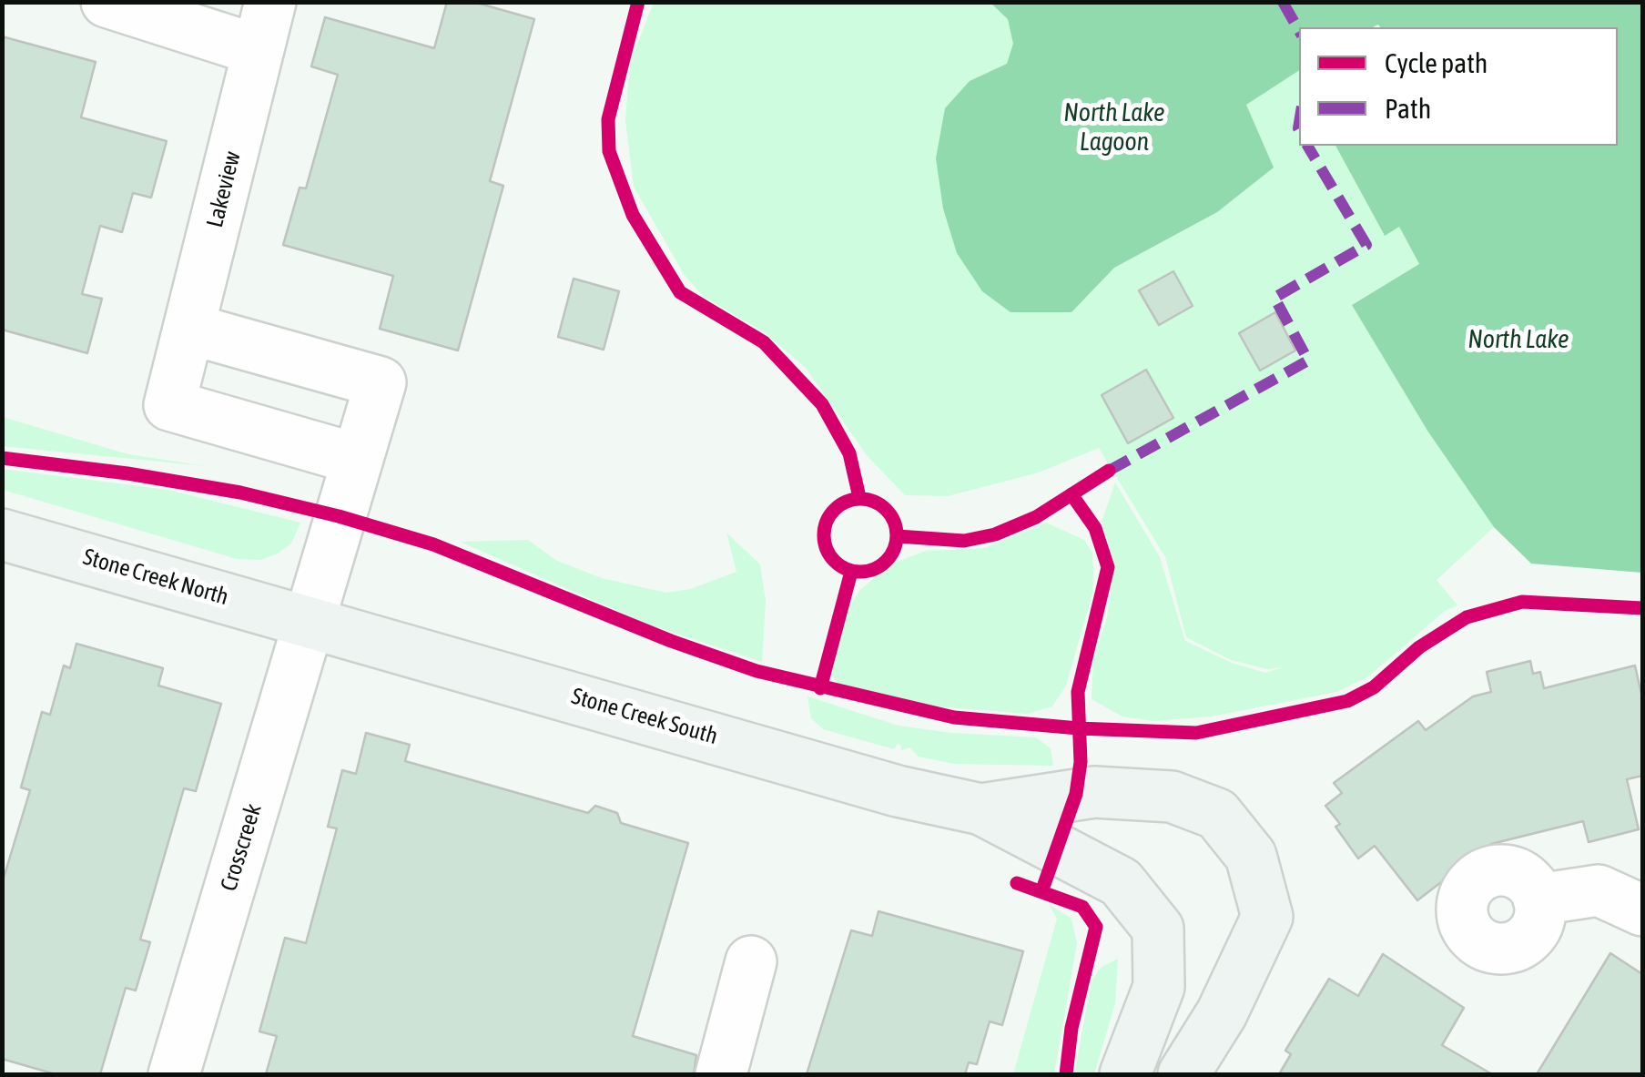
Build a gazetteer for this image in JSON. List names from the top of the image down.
{
  "streets": {
    "street": [
      "Lakeview",
      "Stone Creek North",
      "Stone Creek South",
      "Crosscreek"
    ]
  },
  "crossings": [
    ["Stone Creek North", "Stone Creek South"],
    ["Stone Creek North", "Crosscreek"],
    ["Stone Creek South", "Crosscreek"]
  ],
  "water": ["North Lake Lagoon", "North Lake"],
  "legend": ["Cycle path", "Path"]
}
